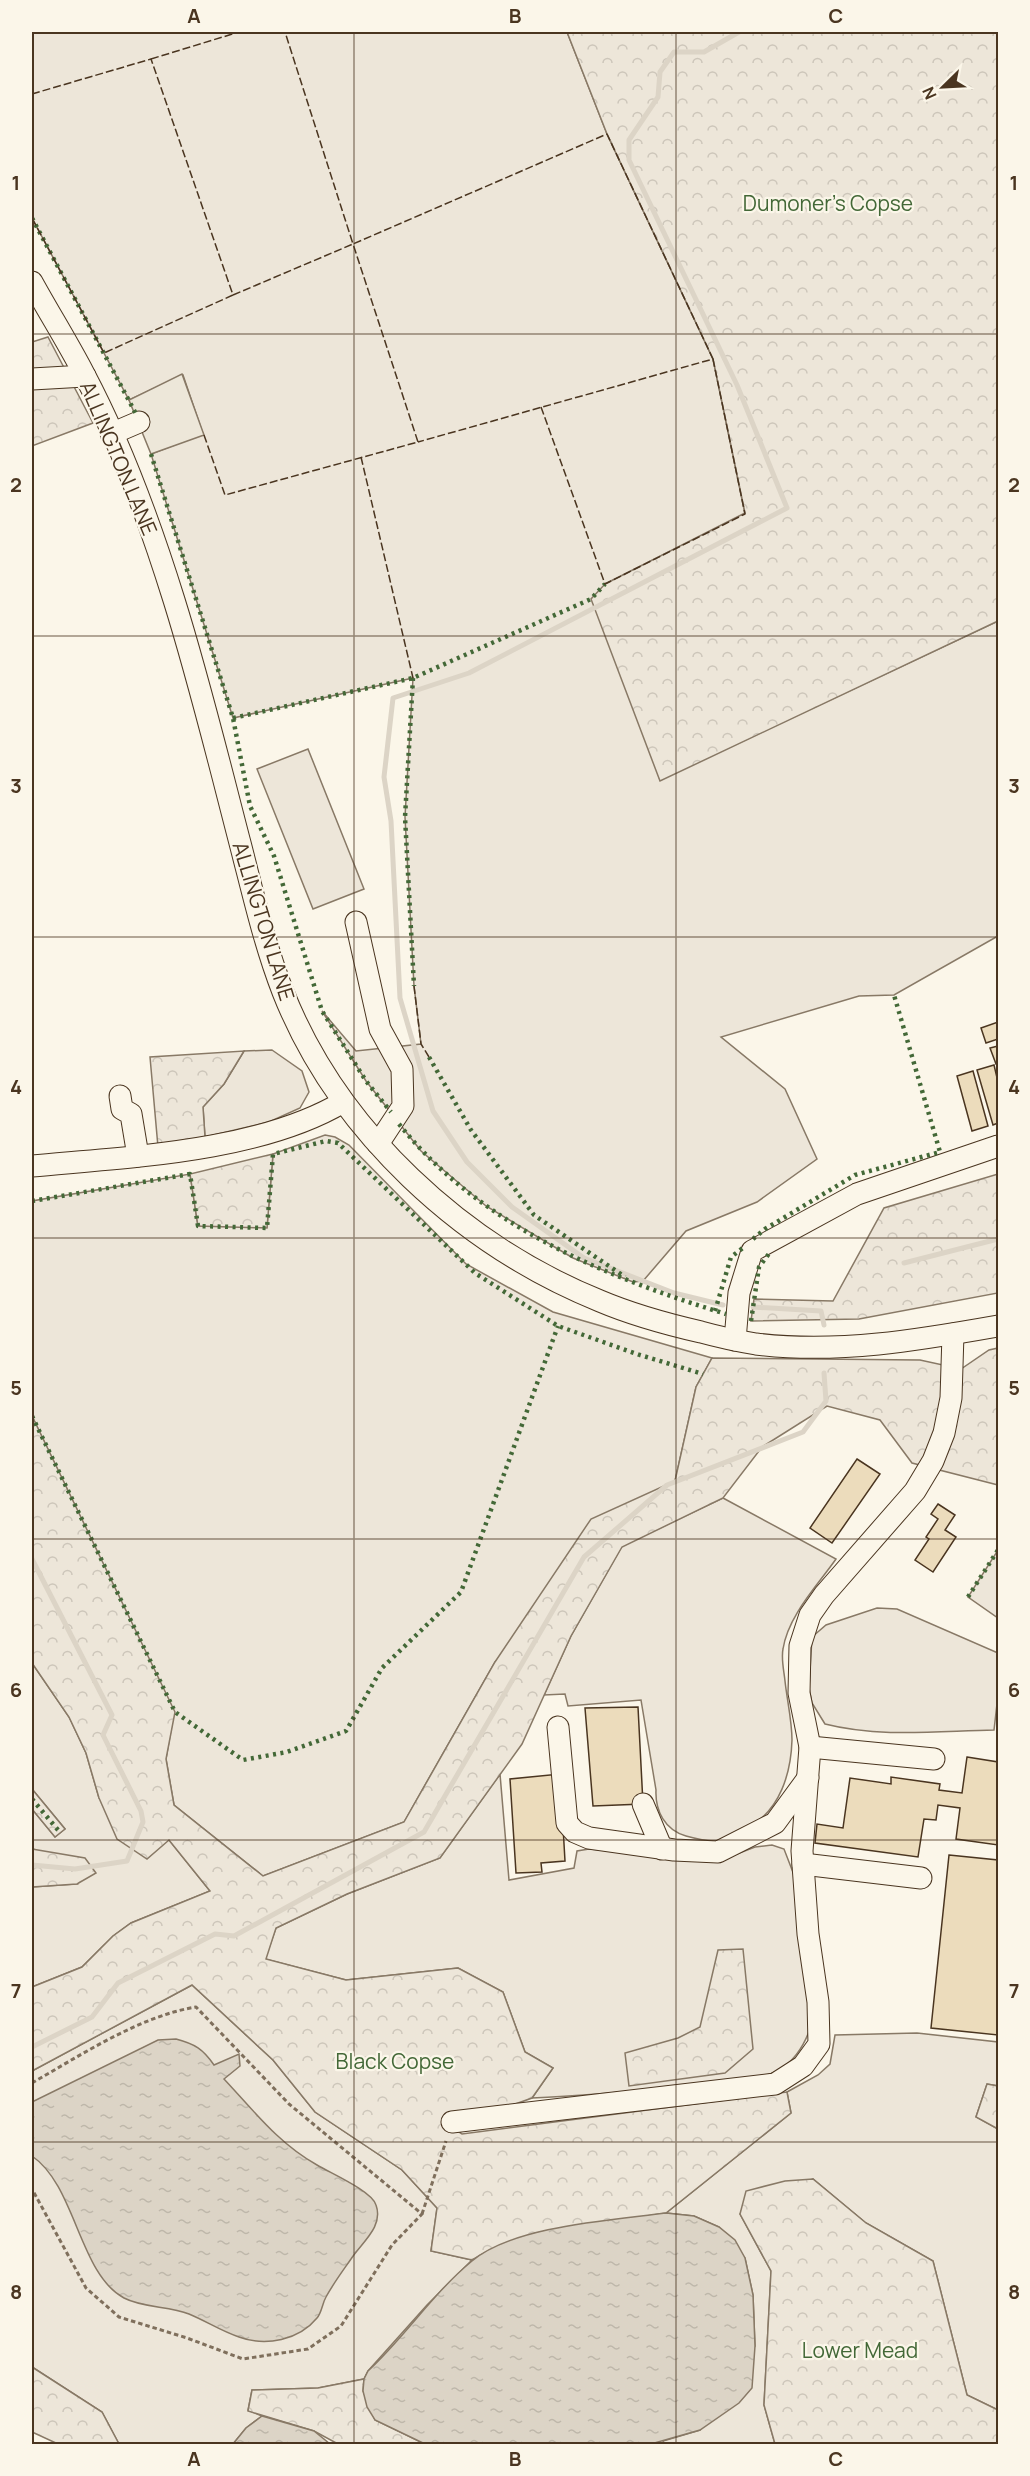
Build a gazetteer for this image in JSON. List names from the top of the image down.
{
  "streets": {
    "street": ["ALLINGTON LANE"]
  },
  "parks": ["Dumoner's Copse", "Black Copse", "Lower Mead"],
  "north": "bottom left",
  "grid": {
    "columns": ["A", "B", "C"],
    "rows": [
      "1",
      "2",
      "3",
      "4",
      "5",
      "6",
      "7",
      "8"
    ]
  }
}
